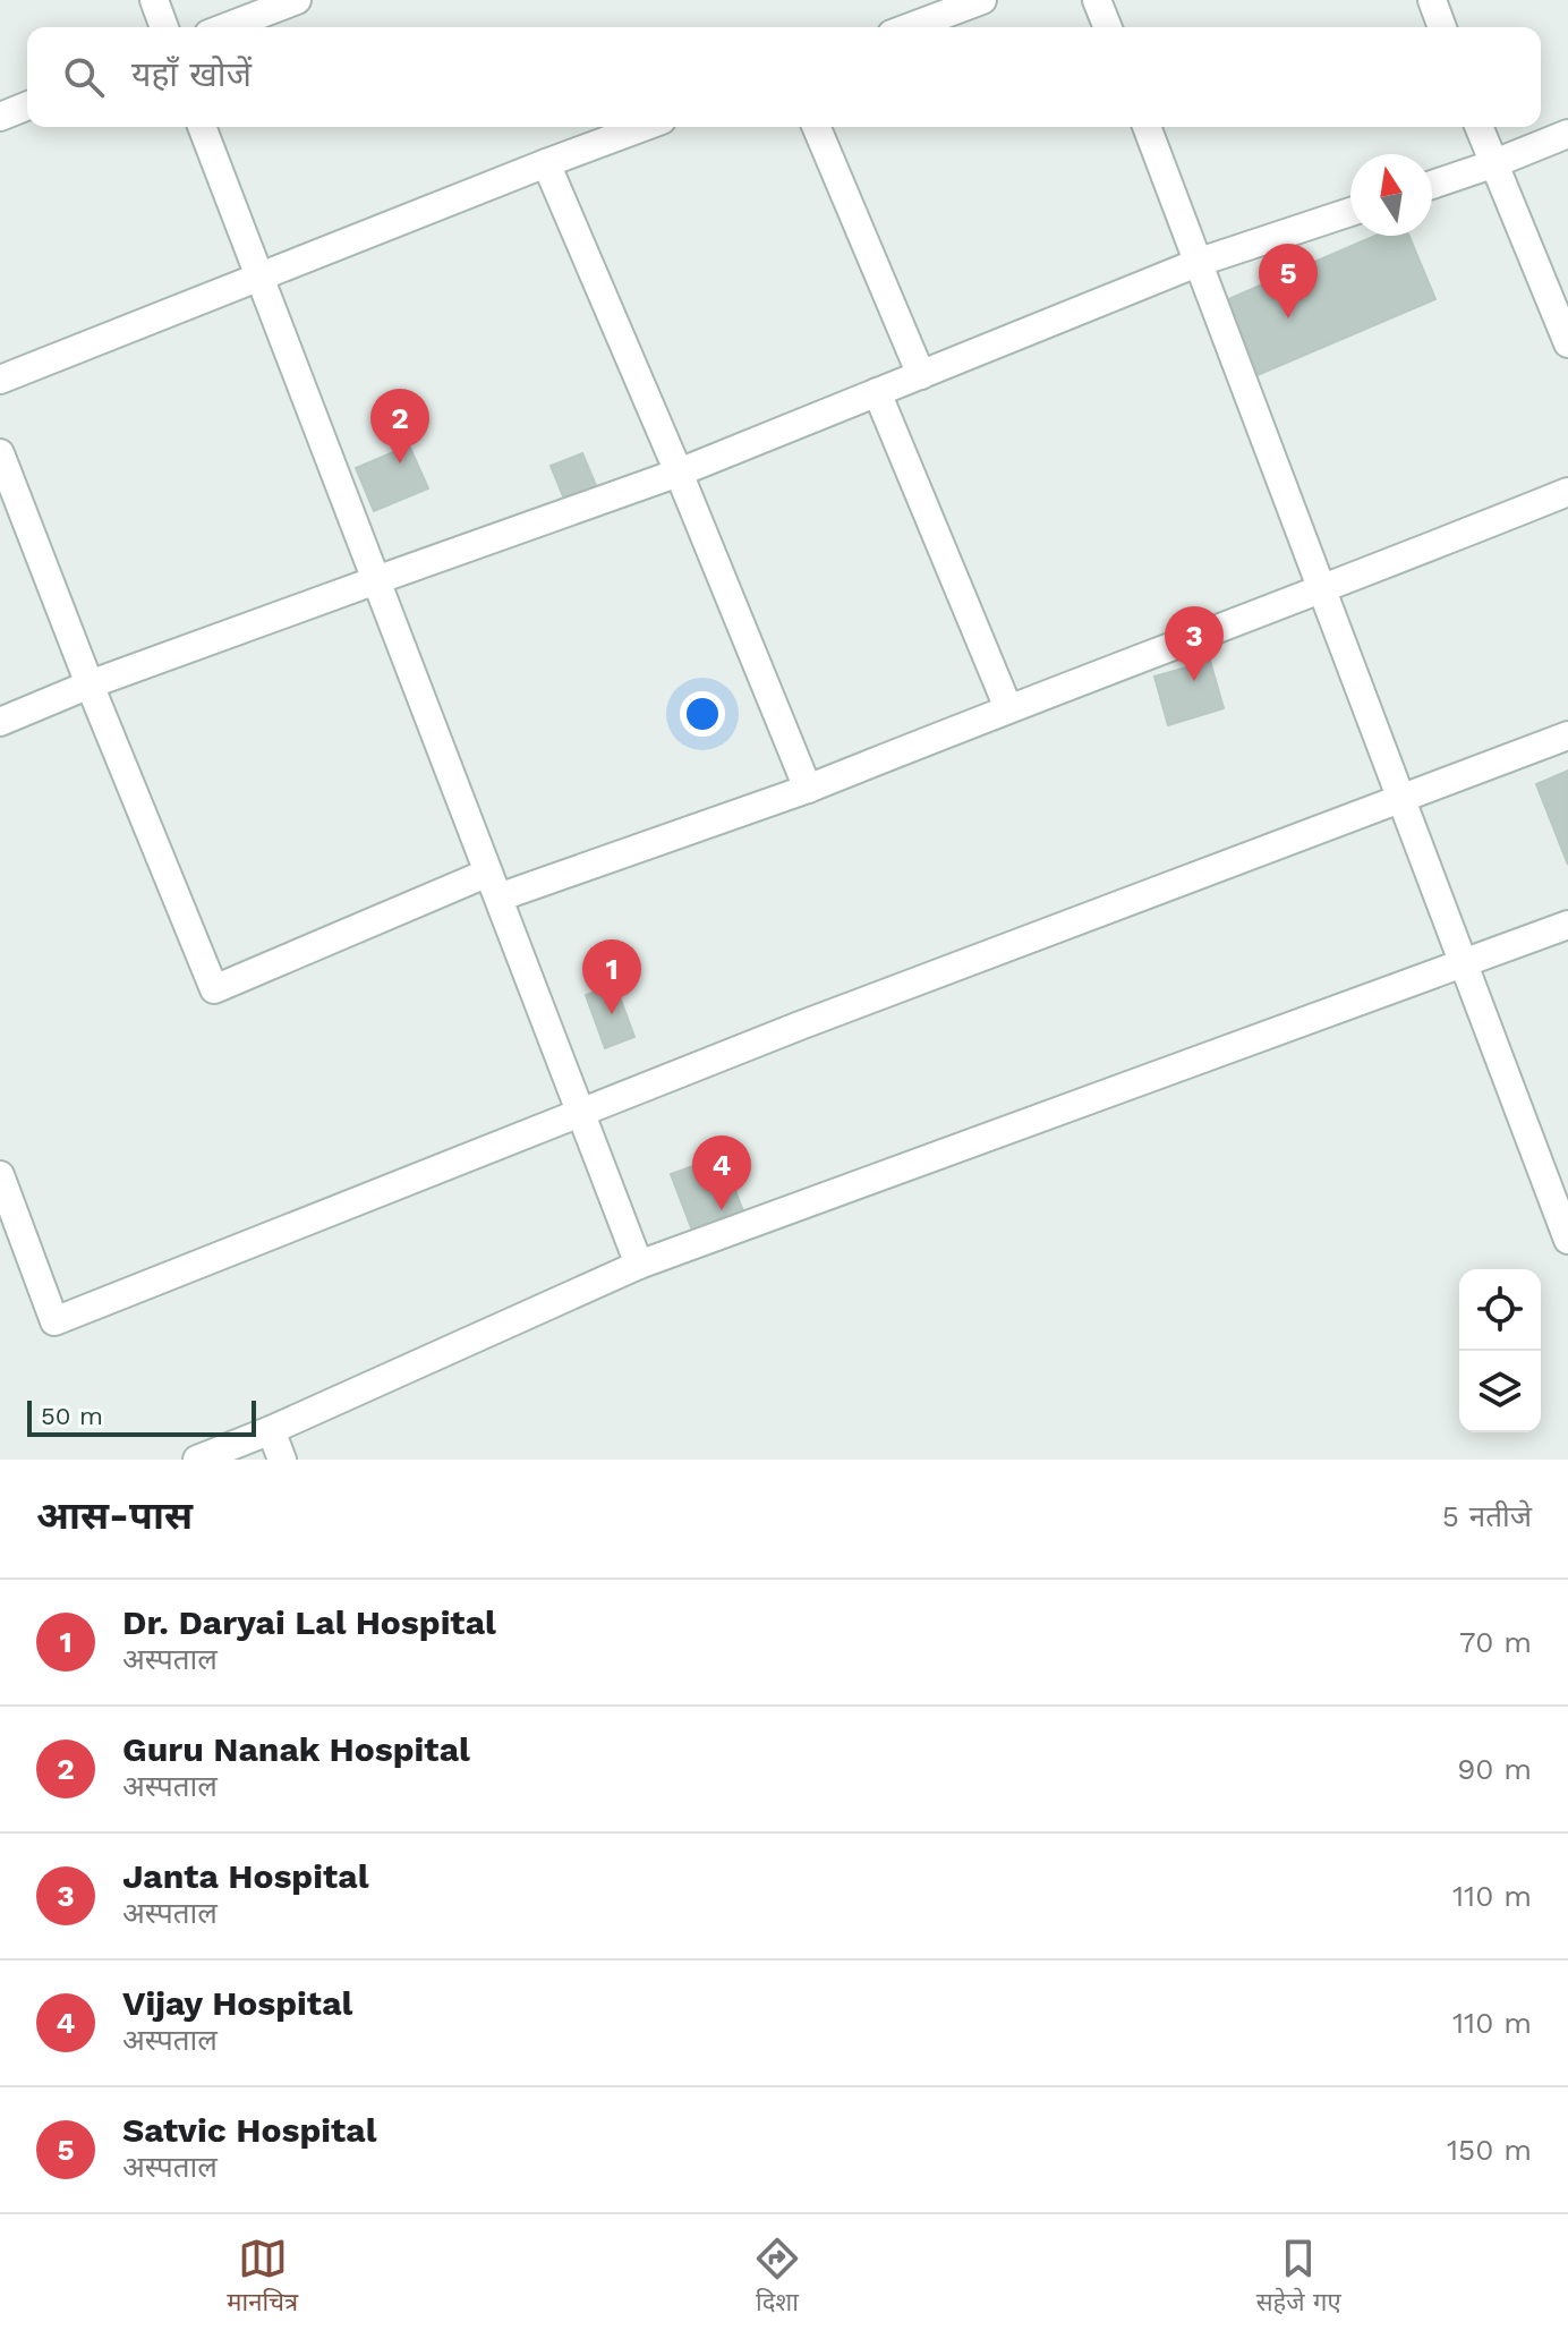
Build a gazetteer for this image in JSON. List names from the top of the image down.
{
  "scale_bar": "50 m",
  "north": "top",
  "page": {
    "search": "यहाँ खोजें",
    "pins": [
      "5",
      "2",
      "3",
      "1",
      "4"
    ],
    "scale": "50 m",
    "heading": ["आस-पास", "5 नतीजे"],
    "list": [
      {
        "mark": "1",
        "name": "Dr. Daryai Lal Hospital",
        "note": "अस्पताल",
        "value": "70 m"
      },
      {
        "mark": "2",
        "name": "Guru Nanak Hospital",
        "note": "अस्पताल",
        "value": "90 m"
      },
      {
        "mark": "3",
        "name": "Janta Hospital",
        "note": "अस्पताल",
        "value": "110 m"
      },
      {
        "mark": "4",
        "name": "Vijay Hospital",
        "note": "अस्पताल",
        "value": "110 m"
      },
      {
        "mark": "5",
        "name": "Satvic Hospital",
        "note": "अस्पताल",
        "value": "150 m"
      }
    ],
    "nav": ["मानचित्र", "दिशा", "सहेजे गए"]
  }
}
